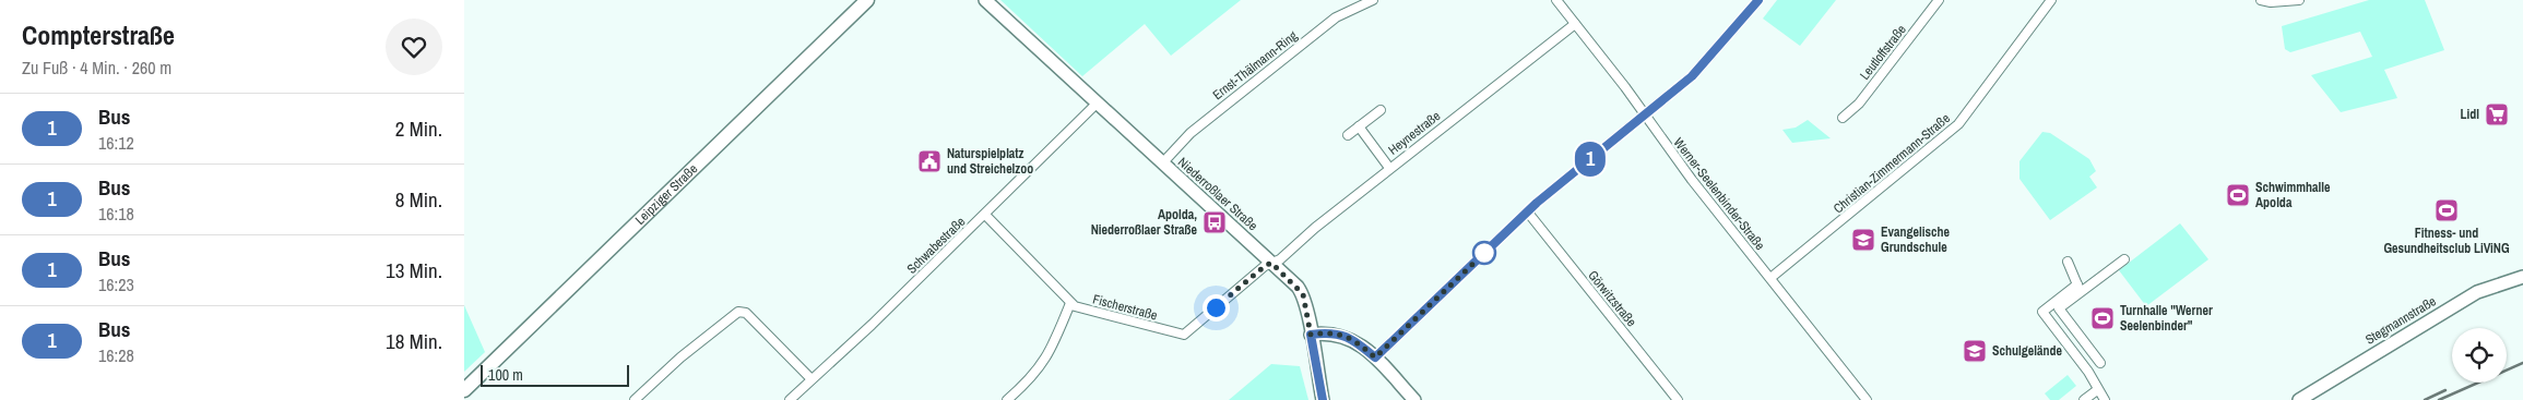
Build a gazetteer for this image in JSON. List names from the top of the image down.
{
  "streets": {
    "main road": ["Niederroßlaer Straße", "Leipziger Straße", "Stegmannstraße"],
    "street": [
      "Leutloffstraße",
      "Ernst-Thälmann-Ring",
      "Heynestraße",
      "Christian-Zimmermann-Straße",
      "Werner-Seelenbinder-Straße",
      "Schwabestraße",
      "Görwitzstraße",
      "Fischerstraße"
    ]
  },
  "crossings": [
    ["Ernst-Thälmann-Ring", "Niederroßlaer Straße"],
    ["Heynestraße", "Niederroßlaer Straße"],
    ["Heynestraße", "Werner-Seelenbinder-Straße"],
    ["Heynestraße", "Fischerstraße"],
    ["Christian-Zimmermann-Straße", "Werner-Seelenbinder-Straße"],
    ["Niederroßlaer Straße", "Schwabestraße"],
    ["Niederroßlaer Straße", "Fischerstraße"],
    ["Schwabestraße", "Fischerstraße"]
  ],
  "places": {
    "supermarket": ["Lidl"],
    "public building": ["Naturspielplatz und Streichelzoo"],
    "sports": ["Schwimmhalle Apolda", "Fitness- und Gesundheitsclub LiViNG", "Turnhalle \"Werner Seelenbinder\""],
    "bus stop": ["Apolda, Niederroßlaer Straße"],
    "school or university": ["Evangelische Grundschule", "Schulgelände"]
  },
  "lines": ["bus line 1"],
  "scale_bar": "100 m",
  "page": {
    "heading": ["Compterstraße", "Zu Fuß · 4 Min. · 260 m"],
    "on_map": "1",
    "list": [
      {
        "mark": "1",
        "name": "Bus",
        "note": "16:12",
        "value": "2 Min."
      },
      {
        "mark": "1",
        "name": "Bus",
        "note": "16:18",
        "value": "8 Min."
      },
      {
        "mark": "1",
        "name": "Bus",
        "note": "16:23",
        "value": "13 Min."
      },
      {
        "mark": "1",
        "name": "Bus",
        "note": "16:28",
        "value": "18 Min."
      }
    ],
    "scale": "100 m"
  }
}
